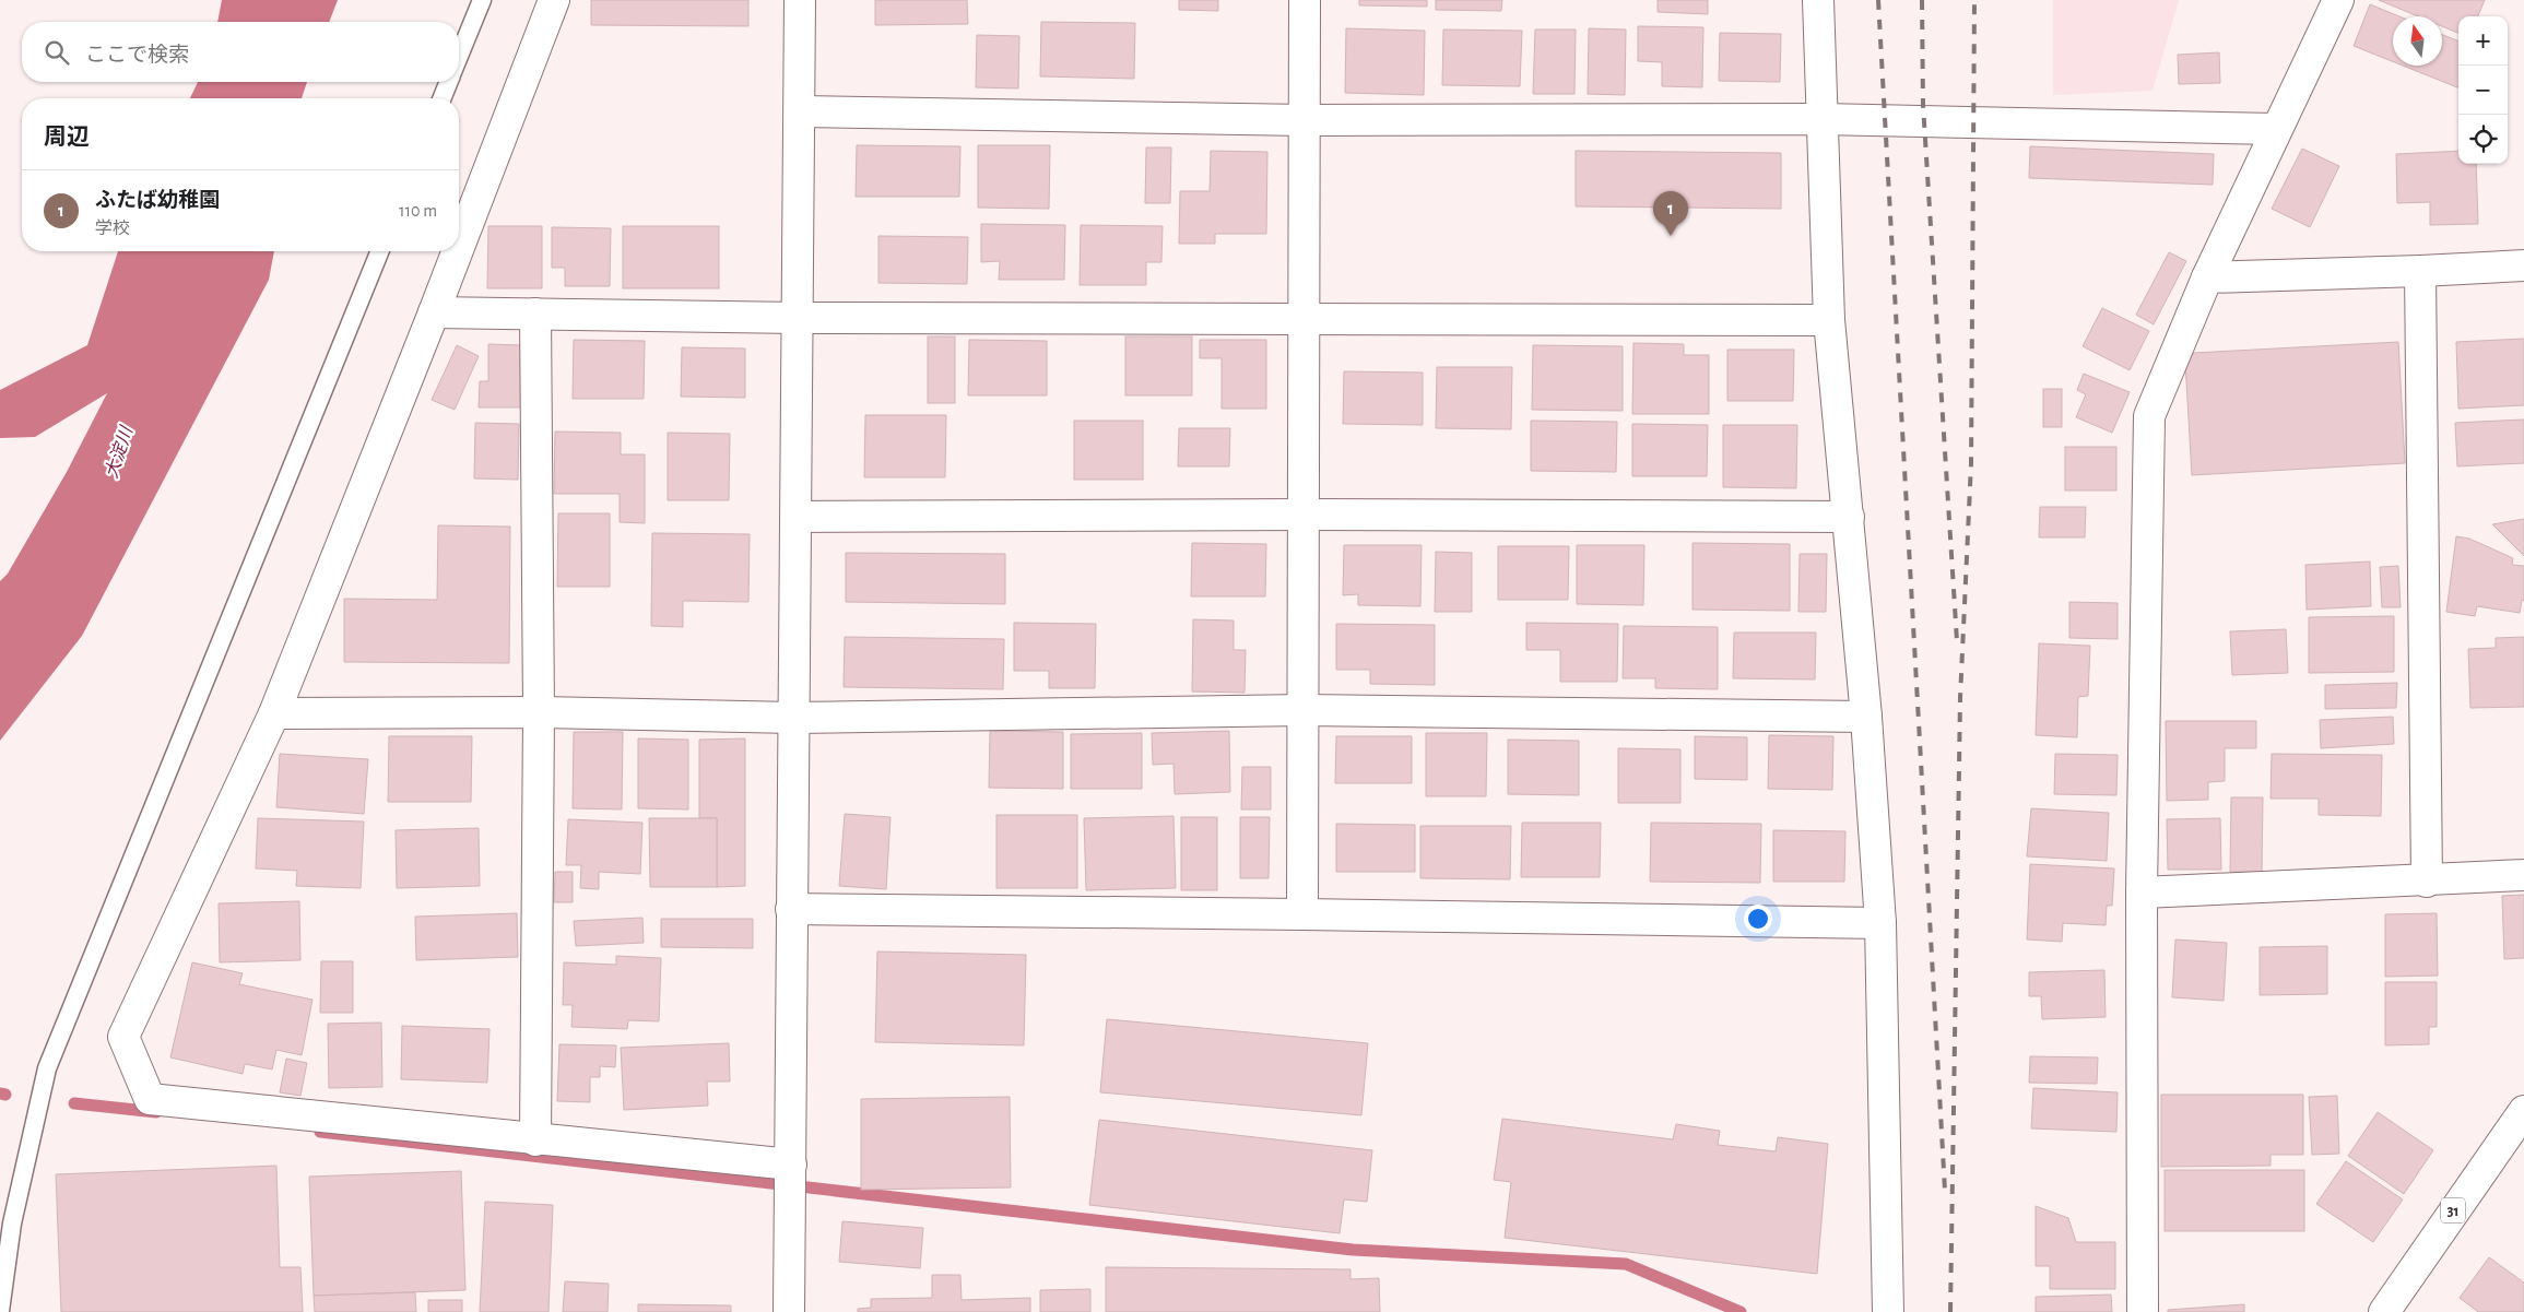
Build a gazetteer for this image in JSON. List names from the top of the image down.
{
  "streets": {
    "street": ["31"]
  },
  "water": ["大淀川"],
  "north": "top",
  "page": {
    "map_buttons": ["+", "−"],
    "search": "ここで検索",
    "heading": "周辺",
    "list": [
      {
        "mark": "1",
        "name": "ふたば幼稚園",
        "note": "学校",
        "value": "110 m"
      }
    ],
    "pins": "1"
  }
}
